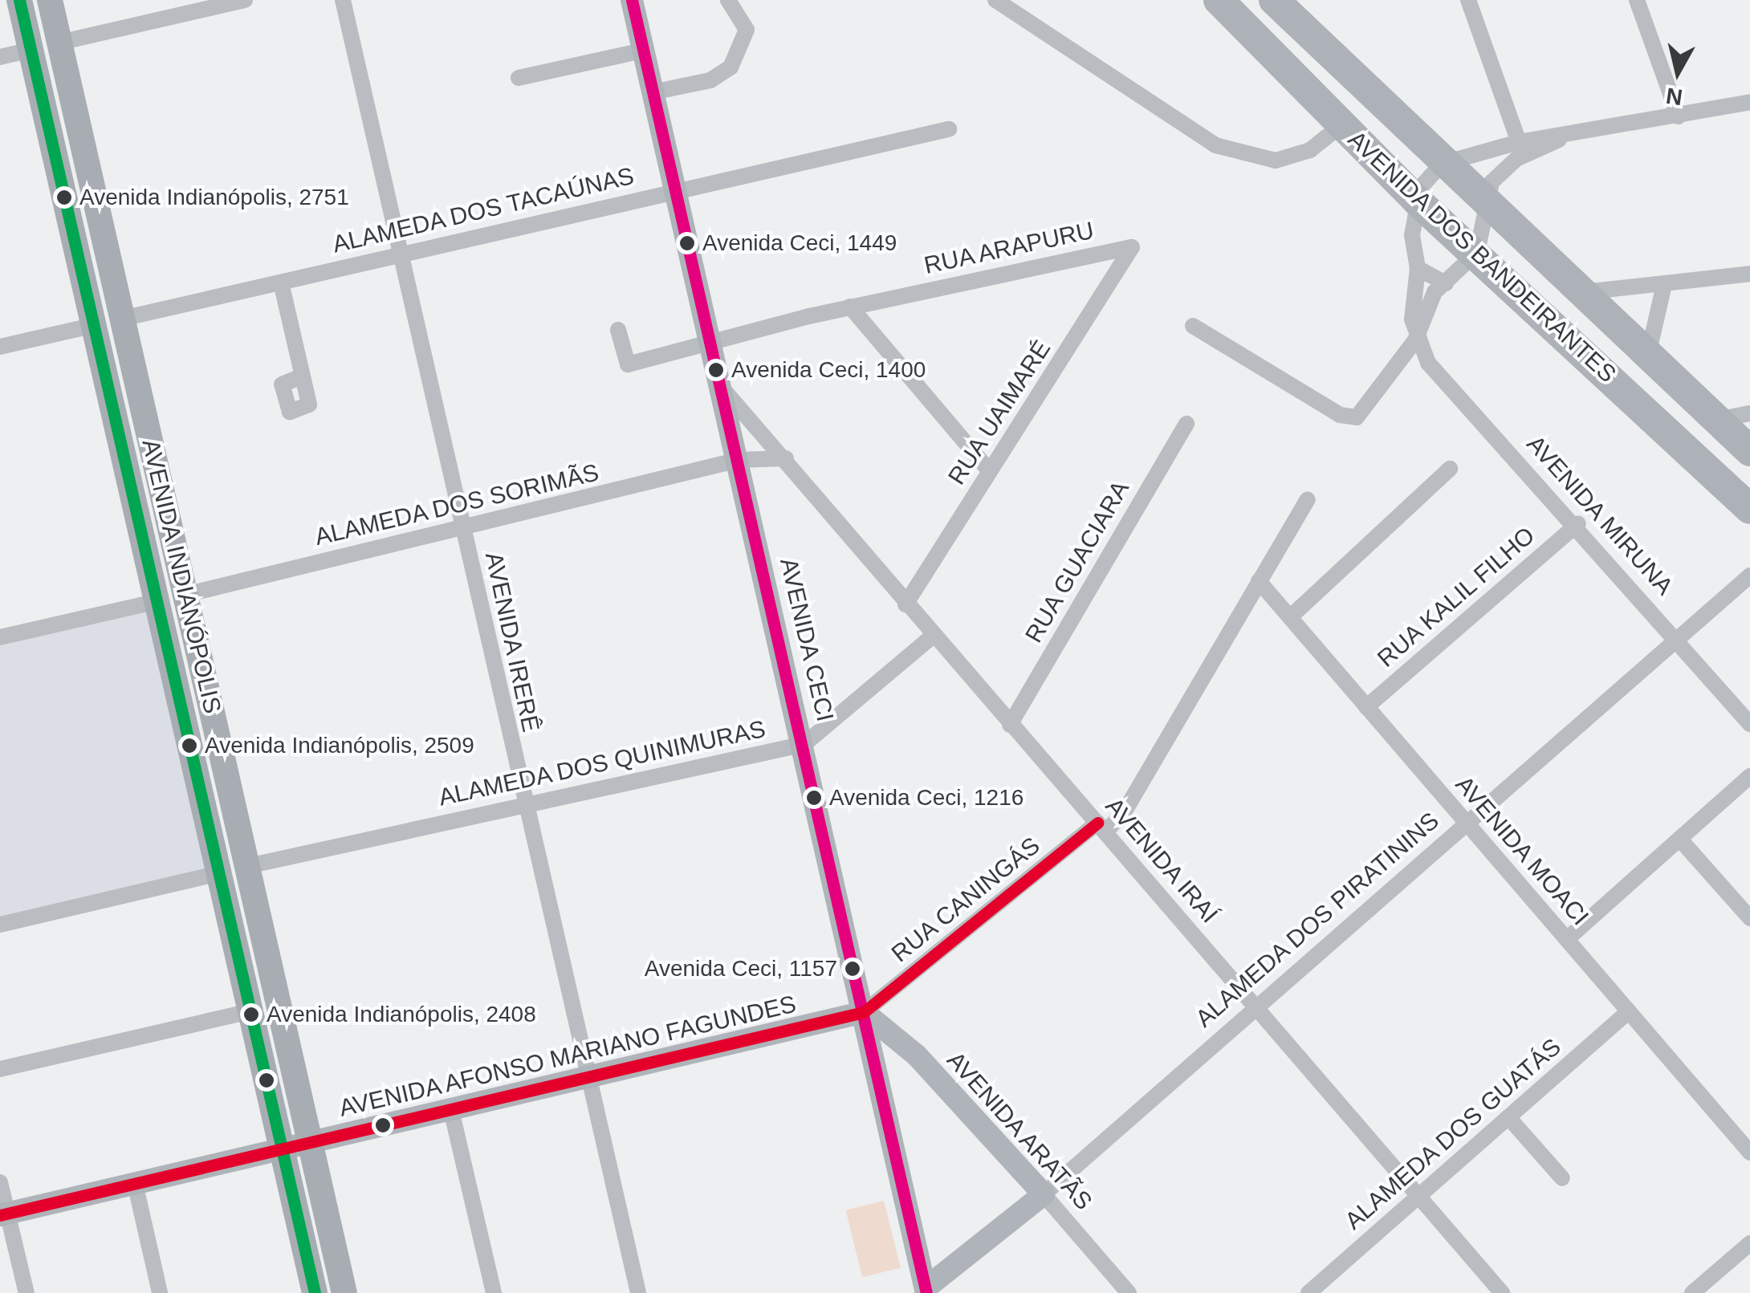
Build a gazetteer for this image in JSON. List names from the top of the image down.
{
  "streets": {
    "highway": ["AVENIDA DOS BANDEIRANTES"],
    "main road": ["AVENIDA INDIANÓPOLIS"],
    "street": [
      "ALAMEDA DOS TACAÚNAS",
      "RUA ARAPURU",
      "RUA UAIMARÉ",
      "ALAMEDA DOS SORIMÃS",
      "AVENIDA MIRUNA",
      "RUA GUACIARA",
      "RUA KALIL FILHO",
      "AVENIDA CECI",
      "AVENIDA IRERÊ",
      "ALAMEDA DOS QUINIMURAS",
      "AVENIDA MOACI",
      "AVENIDA IRAÍ",
      "RUA CANINGÁS",
      "ALAMEDA DOS PIRATININS",
      "AVENIDA AFONSO MARIANO FAGUNDES",
      "AVENIDA ARATÃS",
      "ALAMEDA DOS GUATÁS"
    ]
  },
  "crossings": [
    ["ALAMEDA DOS TACAÚNAS", "AVENIDA INDIANÓPOLIS"],
    ["ALAMEDA DOS TACAÚNAS", "AVENIDA CECI"],
    ["ALAMEDA DOS TACAÚNAS", "AVENIDA IRERÊ"],
    ["RUA ARAPURU", "RUA UAIMARÉ"],
    ["RUA ARAPURU", "AVENIDA CECI"],
    ["RUA UAIMARÉ", "AVENIDA IRAÍ"],
    ["ALAMEDA DOS SORIMÃS", "AVENIDA INDIANÓPOLIS"],
    ["ALAMEDA DOS SORIMÃS", "AVENIDA CECI"],
    ["ALAMEDA DOS SORIMÃS", "AVENIDA IRERÊ"],
    ["AVENIDA MIRUNA", "RUA KALIL FILHO"],
    ["AVENIDA MIRUNA", "ALAMEDA DOS PIRATININS"],
    ["RUA GUACIARA", "AVENIDA IRAÍ"],
    ["AVENIDA INDIANÓPOLIS", "ALAMEDA DOS QUINIMURAS"],
    ["AVENIDA INDIANÓPOLIS", "AVENIDA AFONSO MARIANO FAGUNDES"],
    ["RUA KALIL FILHO", "AVENIDA MOACI"],
    ["AVENIDA CECI", "ALAMEDA DOS QUINIMURAS"],
    ["AVENIDA CECI", "AVENIDA IRAÍ"],
    ["AVENIDA CECI", "RUA CANINGÁS"],
    ["AVENIDA CECI", "ALAMEDA DOS PIRATININS"],
    ["AVENIDA CECI", "AVENIDA AFONSO MARIANO FAGUNDES"],
    ["AVENIDA CECI", "AVENIDA ARATÃS"],
    ["AVENIDA IRERÊ", "ALAMEDA DOS QUINIMURAS"],
    ["AVENIDA IRERÊ", "AVENIDA AFONSO MARIANO FAGUNDES"],
    ["ALAMEDA DOS QUINIMURAS", "AVENIDA IRAÍ"],
    ["AVENIDA MOACI", "RUA CANINGÁS"],
    ["AVENIDA MOACI", "ALAMEDA DOS PIRATININS"],
    ["AVENIDA MOACI", "ALAMEDA DOS GUATÁS"],
    ["AVENIDA IRAÍ", "RUA CANINGÁS"],
    ["AVENIDA IRAÍ", "ALAMEDA DOS PIRATININS"],
    ["AVENIDA IRAÍ", "ALAMEDA DOS GUATÁS"],
    ["RUA CANINGÁS", "AVENIDA AFONSO MARIANO FAGUNDES"],
    ["RUA CANINGÁS", "AVENIDA ARATÃS"],
    ["ALAMEDA DOS PIRATININS", "AVENIDA ARATÃS"],
    ["AVENIDA AFONSO MARIANO FAGUNDES", "AVENIDA ARATÃS"]
  ],
  "places": [
    "Avenida Indianópolis, 2751",
    "Avenida Ceci, 1449",
    "Avenida Ceci, 1400",
    "Avenida Indianópolis, 2509",
    "Avenida Ceci, 1216",
    "Avenida Ceci, 1157",
    "Avenida Indianópolis, 2408"
  ],
  "north": "bottom"
}
